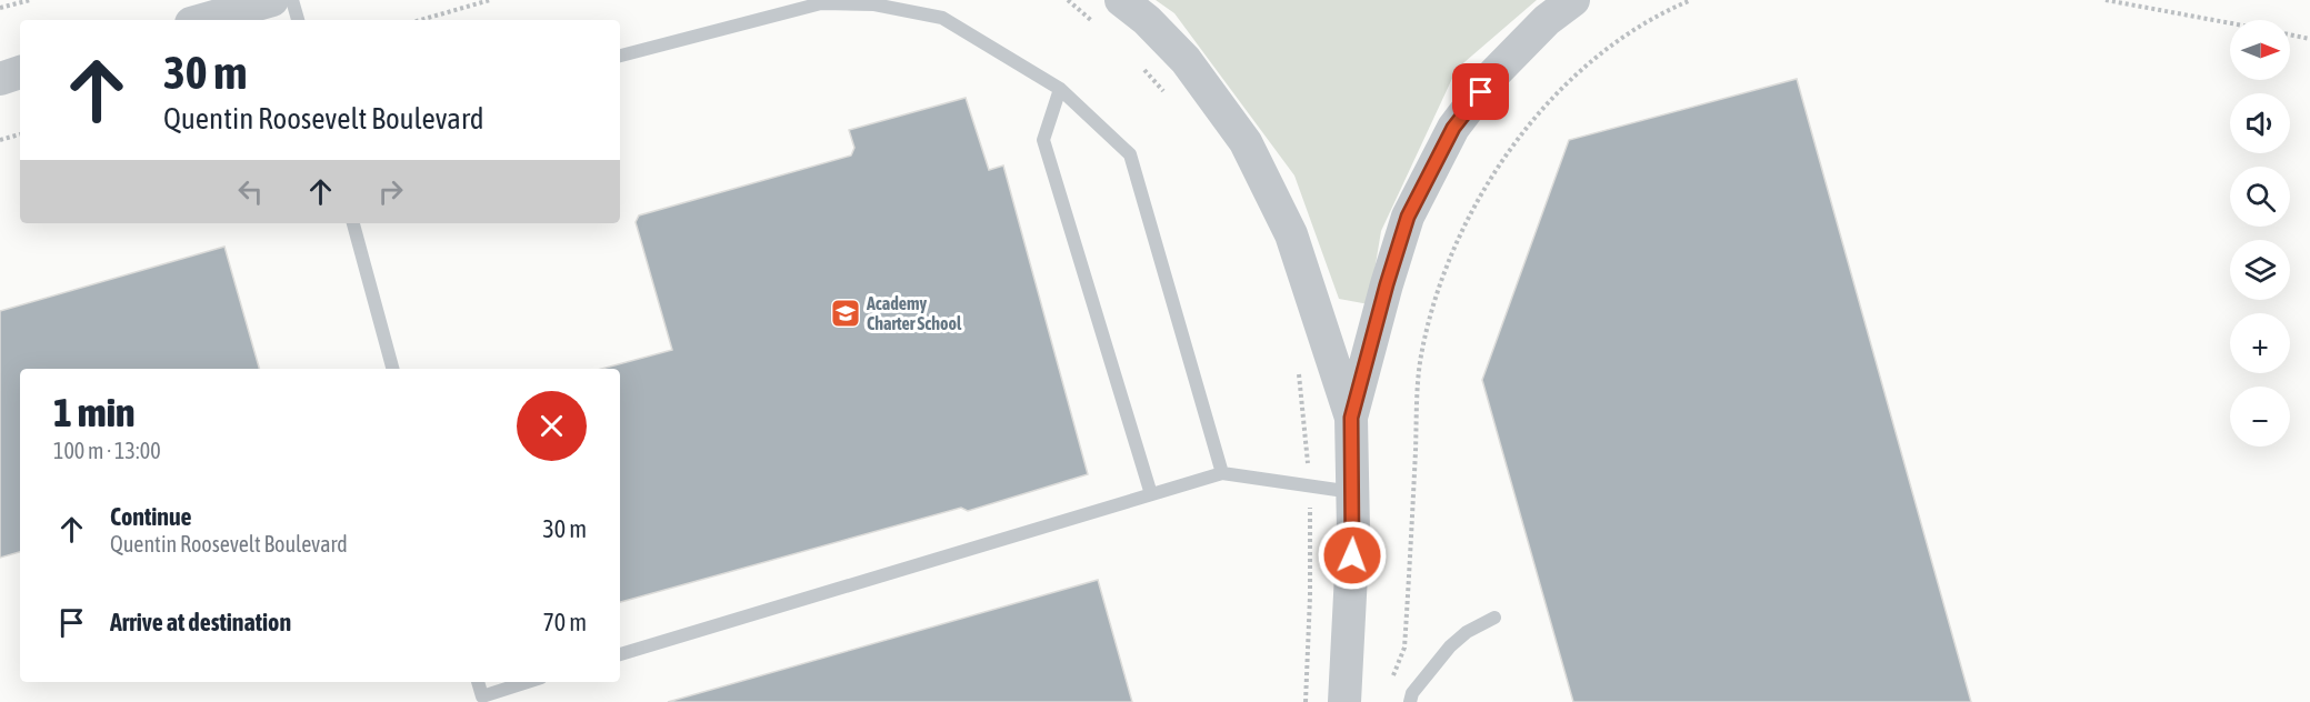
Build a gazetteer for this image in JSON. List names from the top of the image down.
{
  "places": {
    "school or university": ["Academy Charter School"]
  },
  "north": "right",
  "page": {
    "map_buttons": ["+", "−"],
    "turn": ["30 m", "Quentin Roosevelt Boulevard"],
    "heading": ["1 min", "100 m · 13:00"],
    "list": [
      {
        "name": "Continue",
        "note": "Quentin Roosevelt Boulevard",
        "value": "30 m"
      },
      {
        "name": "Arrive at destination",
        "value": "70 m"
      }
    ]
  }
}
